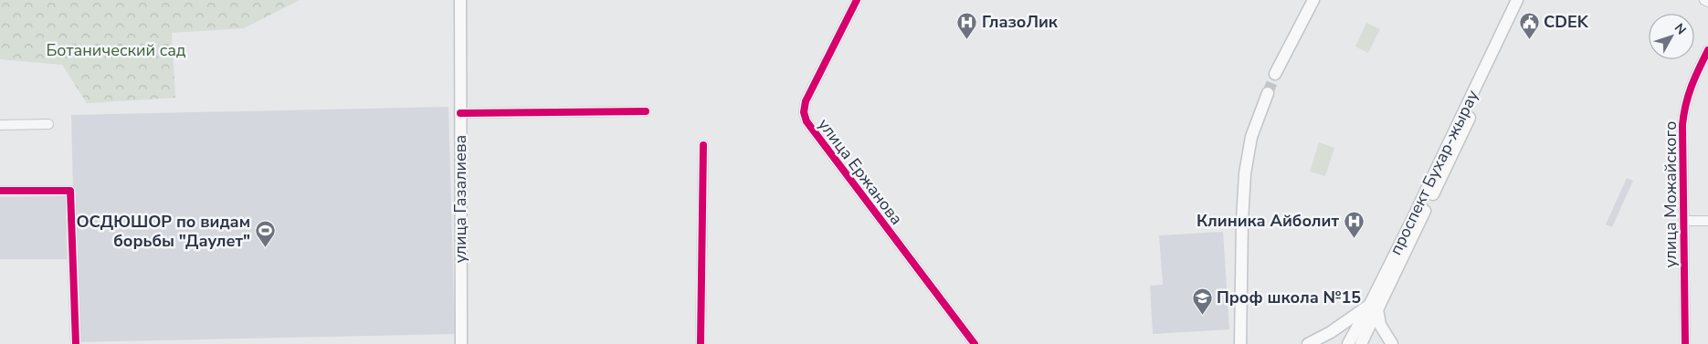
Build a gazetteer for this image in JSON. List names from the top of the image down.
{
  "streets": {
    "main road": ["проспект Бухар-жырау", "улица Газалиева"],
    "street": ["улица Ержанова", "улица Можайского"]
  },
  "parks": ["Ботанический сад"],
  "places": {
    "hospital": ["ГлазоЛик", "Клиника Айболит"],
    "public building": ["CDEK"],
    "sports": ["ОСДЮШОР по видам борьбы \"Даулет\""],
    "school or university": ["Проф школа №15"]
  },
  "north": "top right"
}
